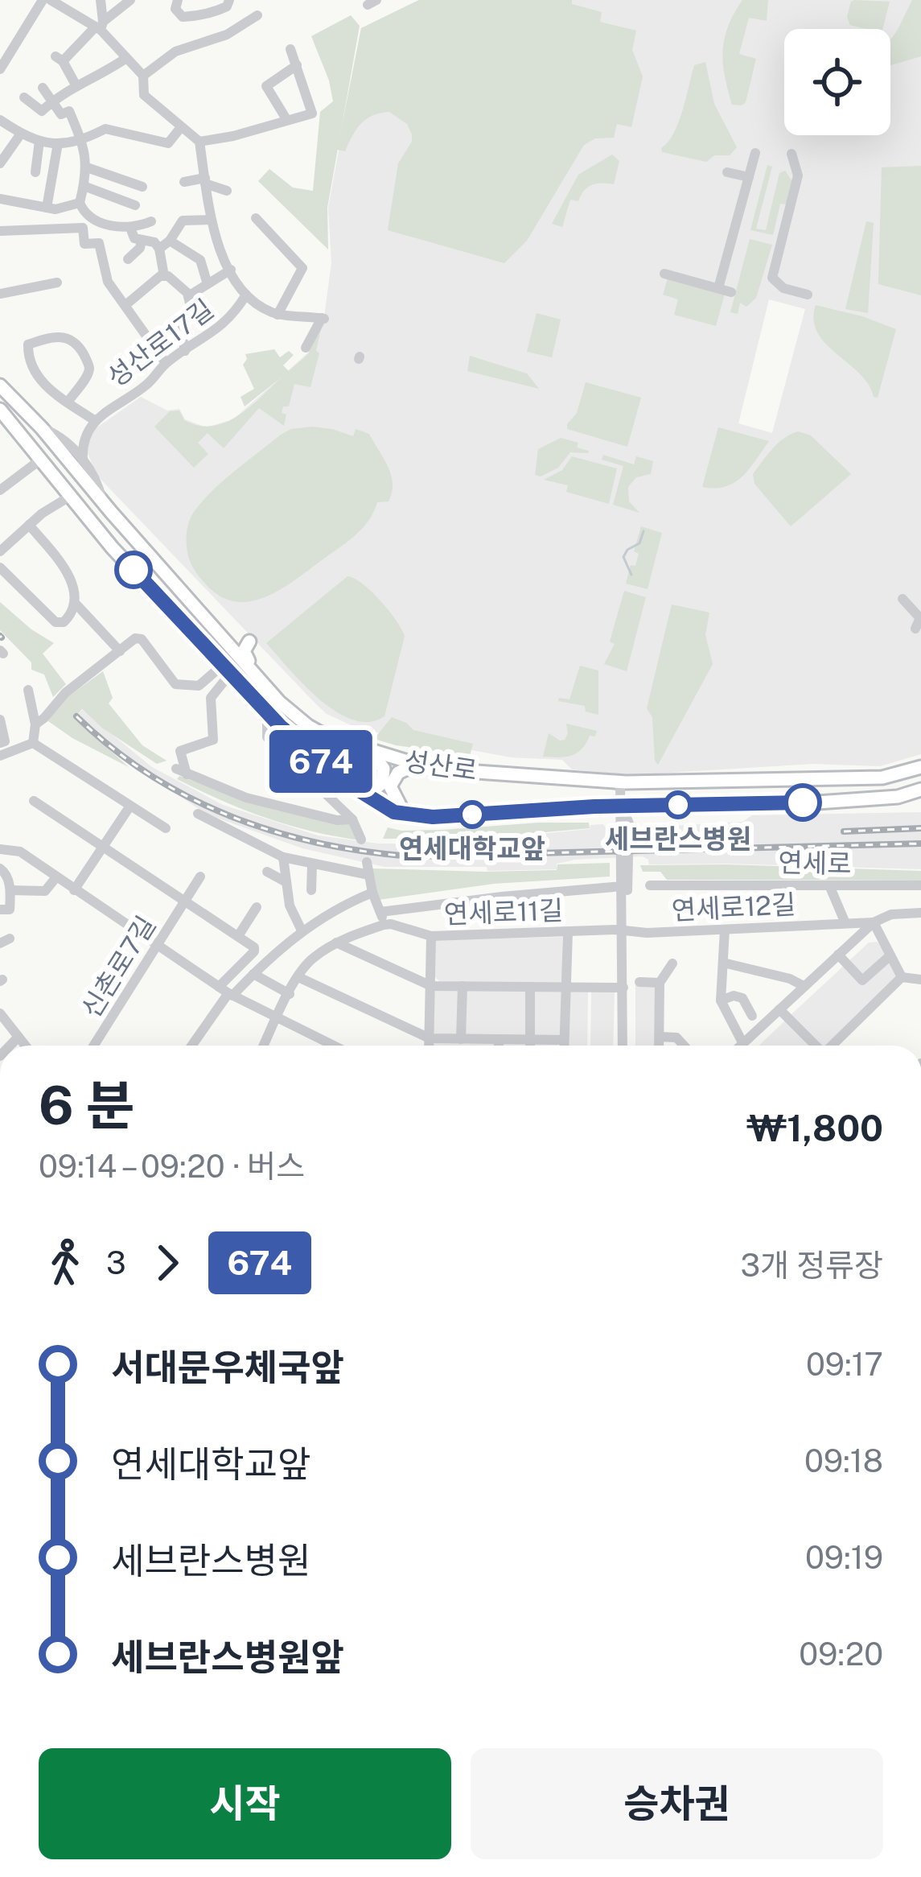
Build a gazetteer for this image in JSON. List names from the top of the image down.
{
  "streets": {
    "main road": ["성산로"],
    "street": [
      "성산로17길",
      "연세로",
      "연세로12길",
      "연세로11길",
      "신촌로7길"
    ]
  },
  "crossings": [
    ["연세로", "연세로12길"],
    ["연세로12길", "연세로11길"]
  ],
  "places": ["세브란스병원", "연세대학교앞"],
  "lines": ["bus line 674"],
  "page": {
    "on_map": "674",
    "heading": ["6 분", "09:14 – 09:20 · 버스", "₩1,800"],
    "legs": ["3", "674", "3개 정류장"],
    "list": [
      {
        "name": "서대문우체국앞",
        "value": "09:17"
      },
      {
        "name": "연세대학교앞",
        "value": "09:18"
      },
      {
        "name": "세브란스병원",
        "value": "09:19"
      },
      {
        "name": "세브란스병원앞",
        "value": "09:20"
      }
    ],
    "buttons": ["시작", "승차권"]
  }
}
